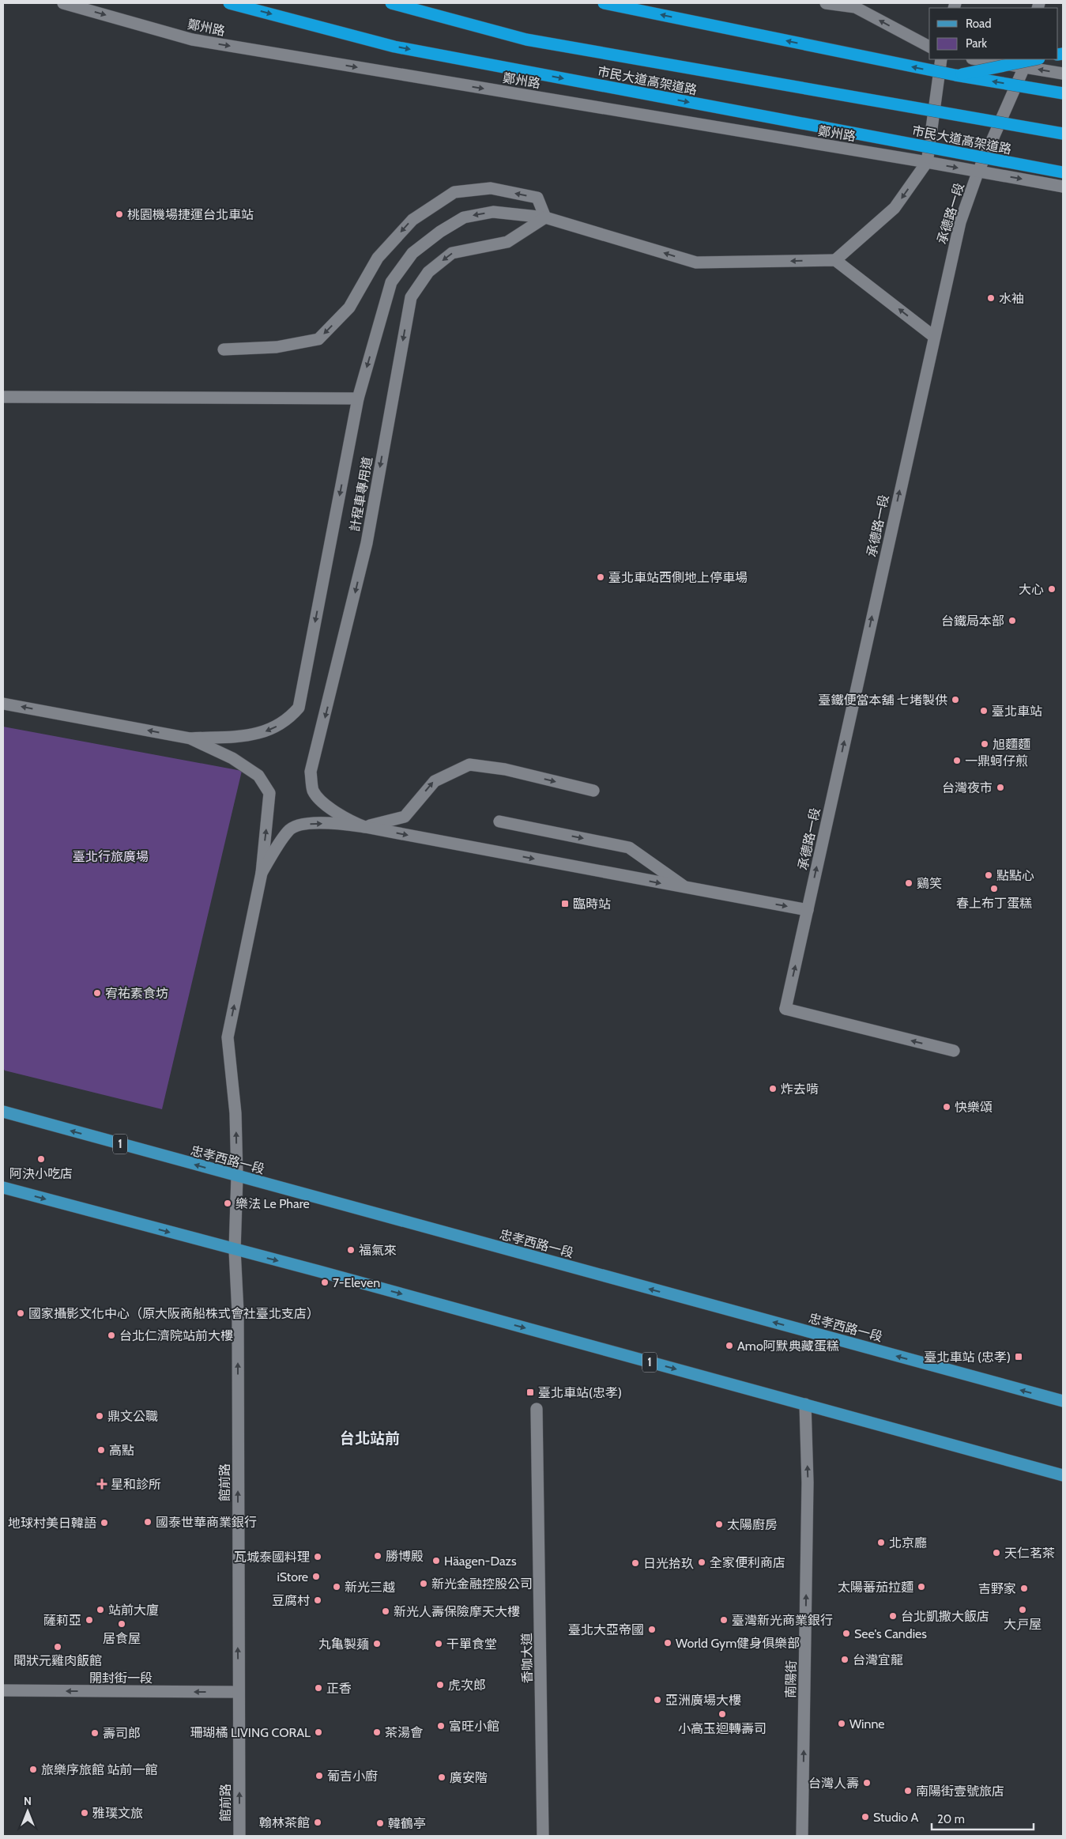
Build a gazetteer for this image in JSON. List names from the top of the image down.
{
  "streets": {
    "highway": ["市民大道高架道路"],
    "main road": ["1", "忠孝西路一段"],
    "street": [
      "鄭州路",
      "承德路一段",
      "計程車專用道",
      "館前路",
      "香咖大道",
      "開封街一段",
      "南陽街"
    ]
  },
  "crossings": [
    ["鄭州路", "承德路一段"],
    ["1", "館前路"],
    ["1", "南陽街"],
    ["忠孝西路一段", "館前路"],
    ["館前路", "開封街一段"]
  ],
  "one_way": [
    "鄭州路",
    "承德路一段",
    "計程車專用道",
    "館前路",
    "開封街一段",
    "南陽街"
  ],
  "districts": ["台北站前"],
  "parks": ["臺北行旅廣場"],
  "places": {
    "other": [
      "桃園機場捷運台北車站",
      "水袖",
      "臺北車站西側地上停車場",
      "大心",
      "台鐵局本部",
      "臺鐵便當本舖 七堵製供",
      "臺北車站",
      "旭麵麵",
      "一鼎蚵仔煎",
      "台灣夜市",
      "點點心",
      "鷄笑",
      "春上布丁蛋糕",
      "宥祐素食坊",
      "炸去啃",
      "快樂頌",
      "阿決小吃店",
      "樂法 Le Phare",
      "福氣來",
      "7-Eleven",
      "國家攝影文化中心（原大阪商船株式會社臺北支店）",
      "台北仁濟院站前大樓",
      "Amo阿默典藏蛋糕",
      "鼎文公職",
      "高點",
      "國泰世華商業銀行",
      "地球村美日韓語",
      "太陽廚房",
      "北京廳",
      "天仁茗茶",
      "勝博殿",
      "瓦城泰國料理",
      "Häagen-Dazs",
      "全家便利商店",
      "日光拾玖",
      "iStore",
      "新光金融控股公司",
      "新光三越",
      "太陽蕃茄拉麵",
      "吉野家",
      "豆腐村",
      "站前大廈",
      "大戸屋",
      "新光人壽保險摩天大樓",
      "台北凱撒大飯店",
      "薩莉亞",
      "臺灣新光商業銀行",
      "居食屋",
      "臺北大亞帝國",
      "See's Candies",
      "World Gym健身俱樂部",
      "丸亀製麺",
      "干單食堂",
      "聞狀元雞肉飯館",
      "台灣宜龍",
      "虎次郎",
      "正香",
      "亞洲廣場大樓",
      "小高玉迴轉壽司",
      "Winne",
      "富旺小館",
      "珊瑚橘 LIVING CORAL",
      "茶湯會",
      "壽司郎",
      "旅樂序旅館 站前一館",
      "葡吉小廚",
      "廣安階",
      "台灣人壽",
      "南陽街壹號旅店",
      "雅璞文旅",
      "Studio A",
      "翰林茶館",
      "韓鶴亭"
    ],
    "transit": ["臨時站", "臺北車站 (忠孝)", "臺北車站(忠孝)"],
    "health": ["星和診所"]
  },
  "legend": ["Road", "Park"],
  "scale_bar": "20 m",
  "north": "top"
}
